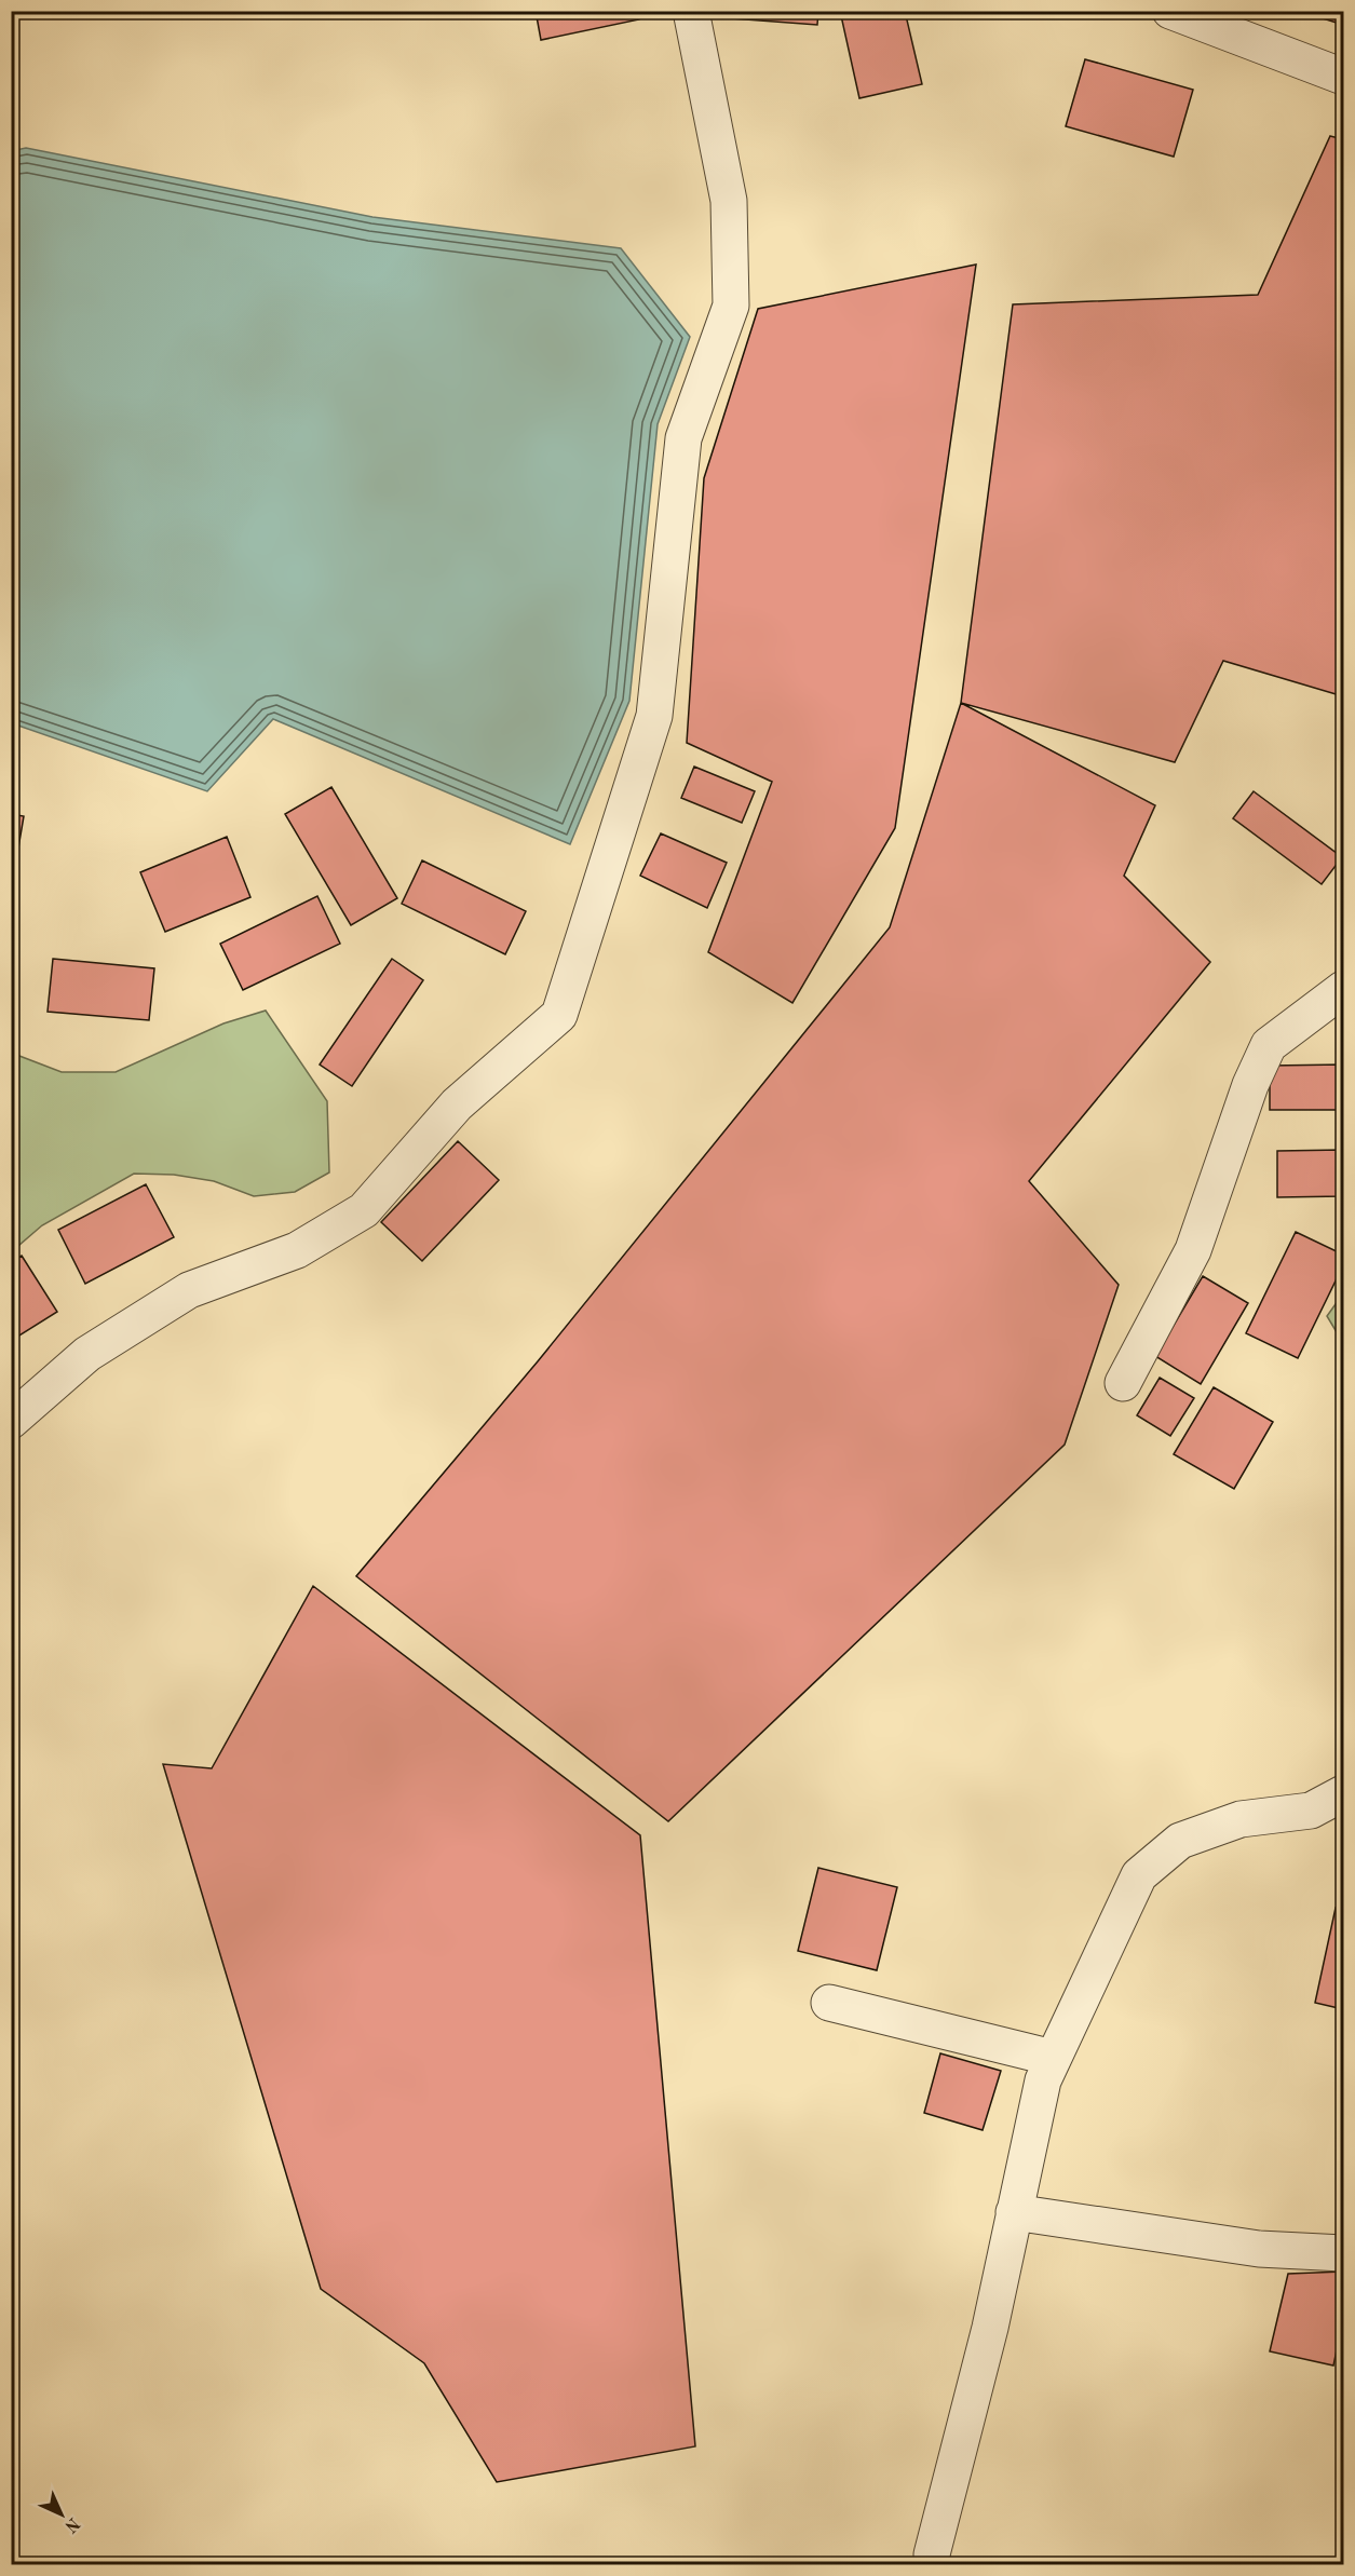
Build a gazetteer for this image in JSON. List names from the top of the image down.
{
  "north": "bottom right"
}
